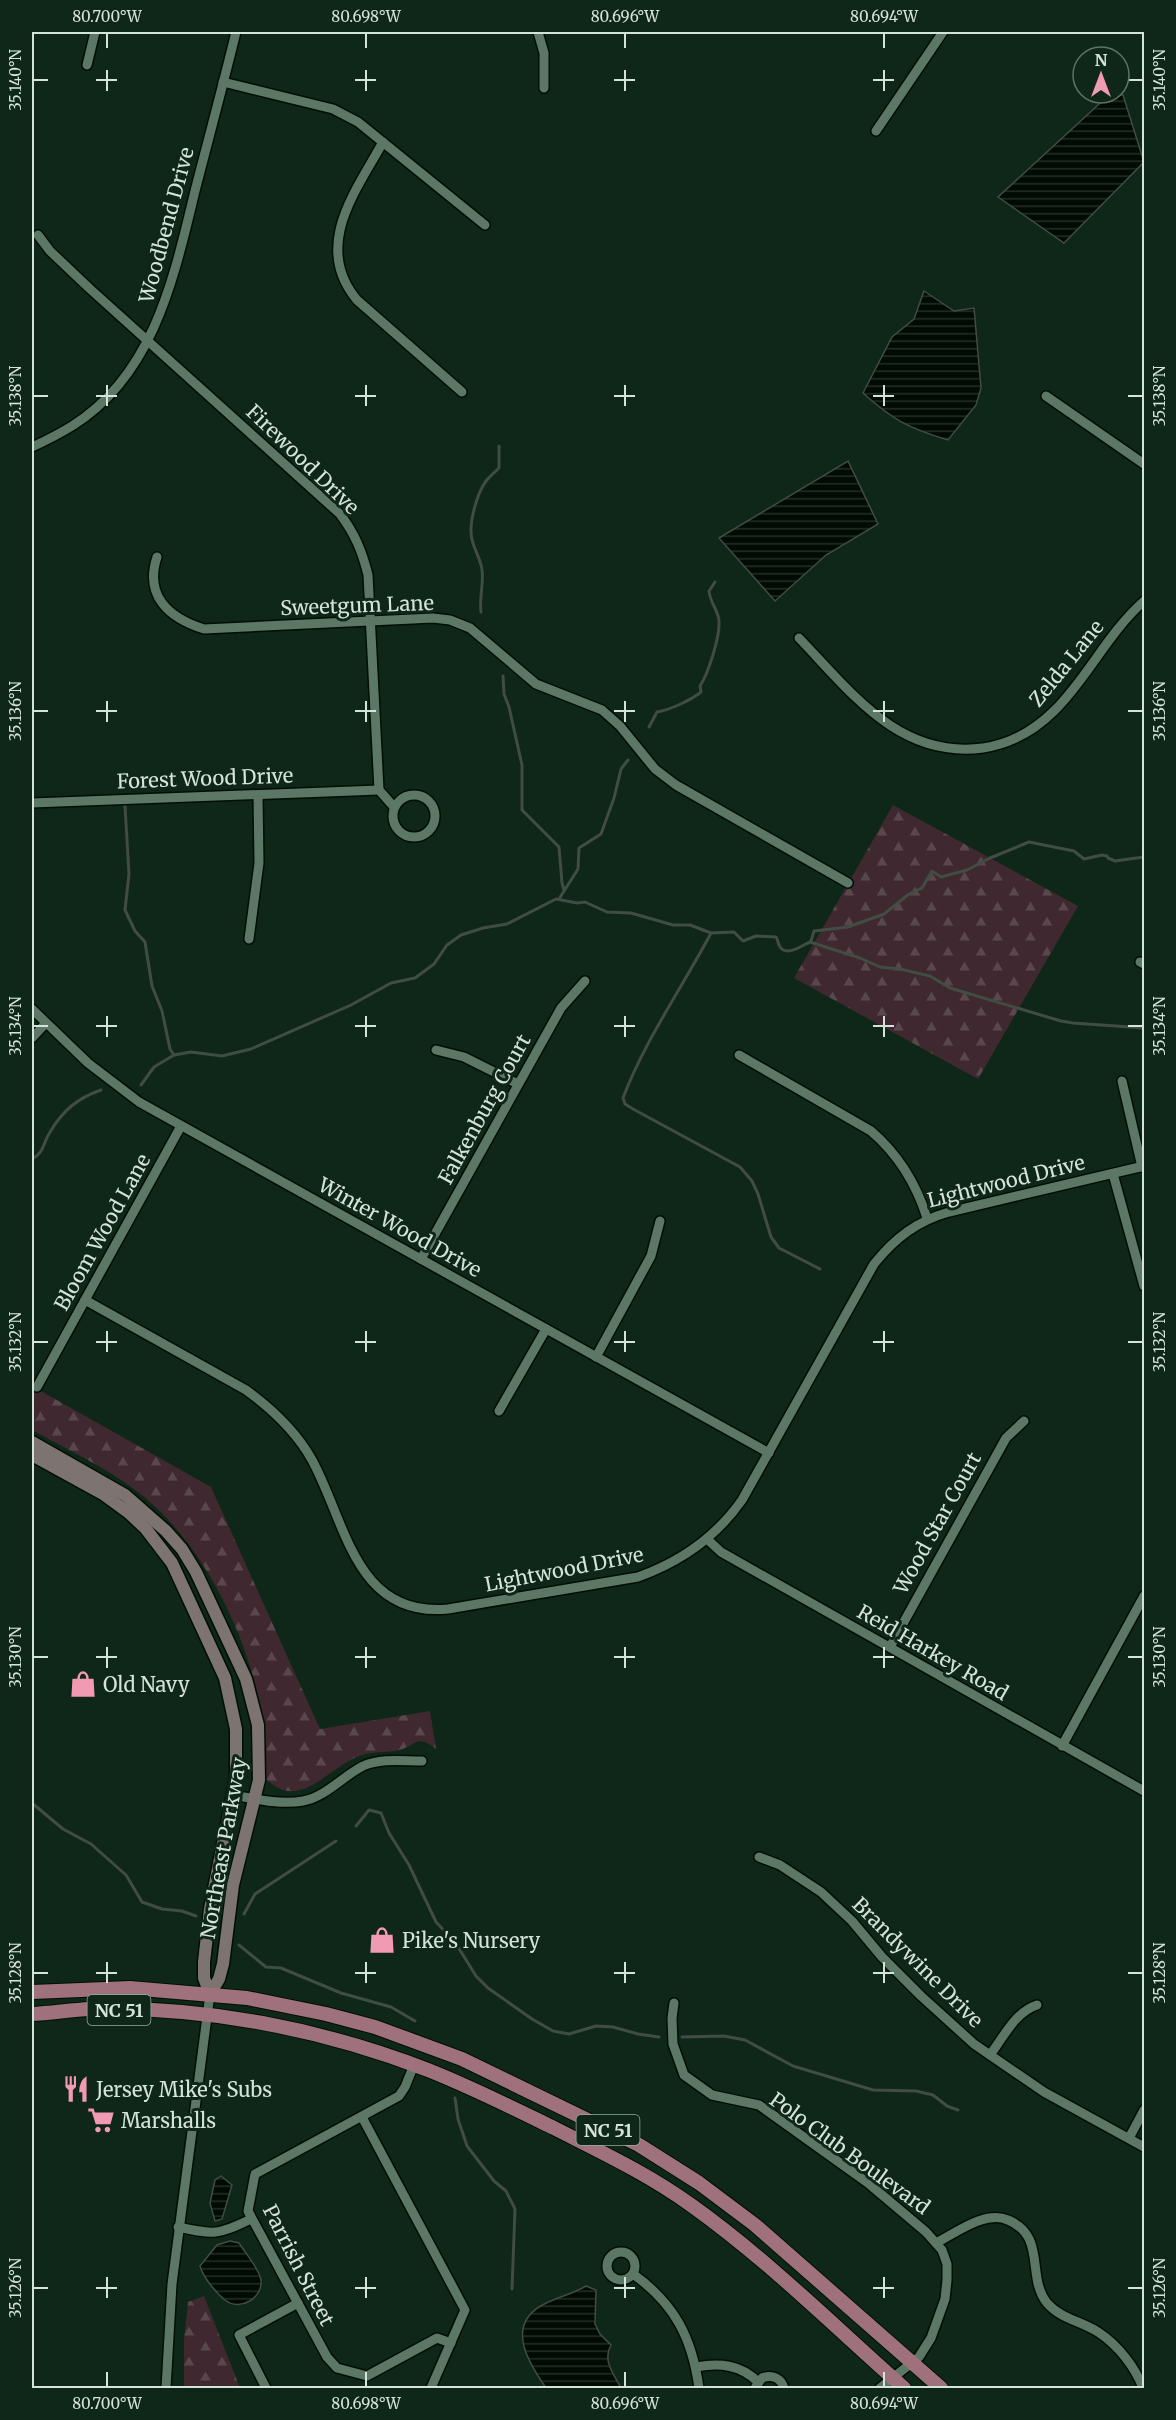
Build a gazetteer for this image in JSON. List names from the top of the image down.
{
  "streets": {
    "main road": ["NC 51"],
    "street": [
      "Woodbend Drive",
      "Firewood Drive",
      "Sweetgum Lane",
      "Zelda Lane",
      "Forest Wood Drive",
      "Falkenburg Court",
      "Lightwood Drive",
      "Winter Wood Drive",
      "Bloom Wood Lane",
      "Wood Star Court",
      "Reid Harkey Road",
      "Northeast Parkway",
      "Brandywine Drive",
      "Polo Club Boulevard",
      "Parrish Street"
    ]
  },
  "crossings": [
    ["Woodbend Drive", "Firewood Drive"],
    ["Firewood Drive", "Sweetgum Lane"],
    ["Firewood Drive", "Forest Wood Drive"],
    ["Falkenburg Court", "Winter Wood Drive"],
    ["Lightwood Drive", "Winter Wood Drive"],
    ["Lightwood Drive", "Bloom Wood Lane"],
    ["Lightwood Drive", "Reid Harkey Road"],
    ["Winter Wood Drive", "Bloom Wood Lane"],
    ["Wood Star Court", "Reid Harkey Road"],
    ["Northeast Parkway", "NC 51"],
    ["NC 51", "Polo Club Boulevard"],
    ["NC 51", "Parrish Street"]
  ],
  "places": {
    "shop": ["Old Navy", "Pike's Nursery"],
    "restaurant": ["Jersey Mike's Subs"],
    "supermarket": ["Marshalls"]
  },
  "north": "top",
  "coordinates": [
    "80.700°W",
    "80.698°W",
    "80.696°W",
    "80.694°W",
    "35.140°N",
    "35.138°N",
    "35.136°N",
    "35.134°N",
    "35.132°N",
    "35.130°N",
    "35.128°N",
    "35.126°N"
  ]
}
